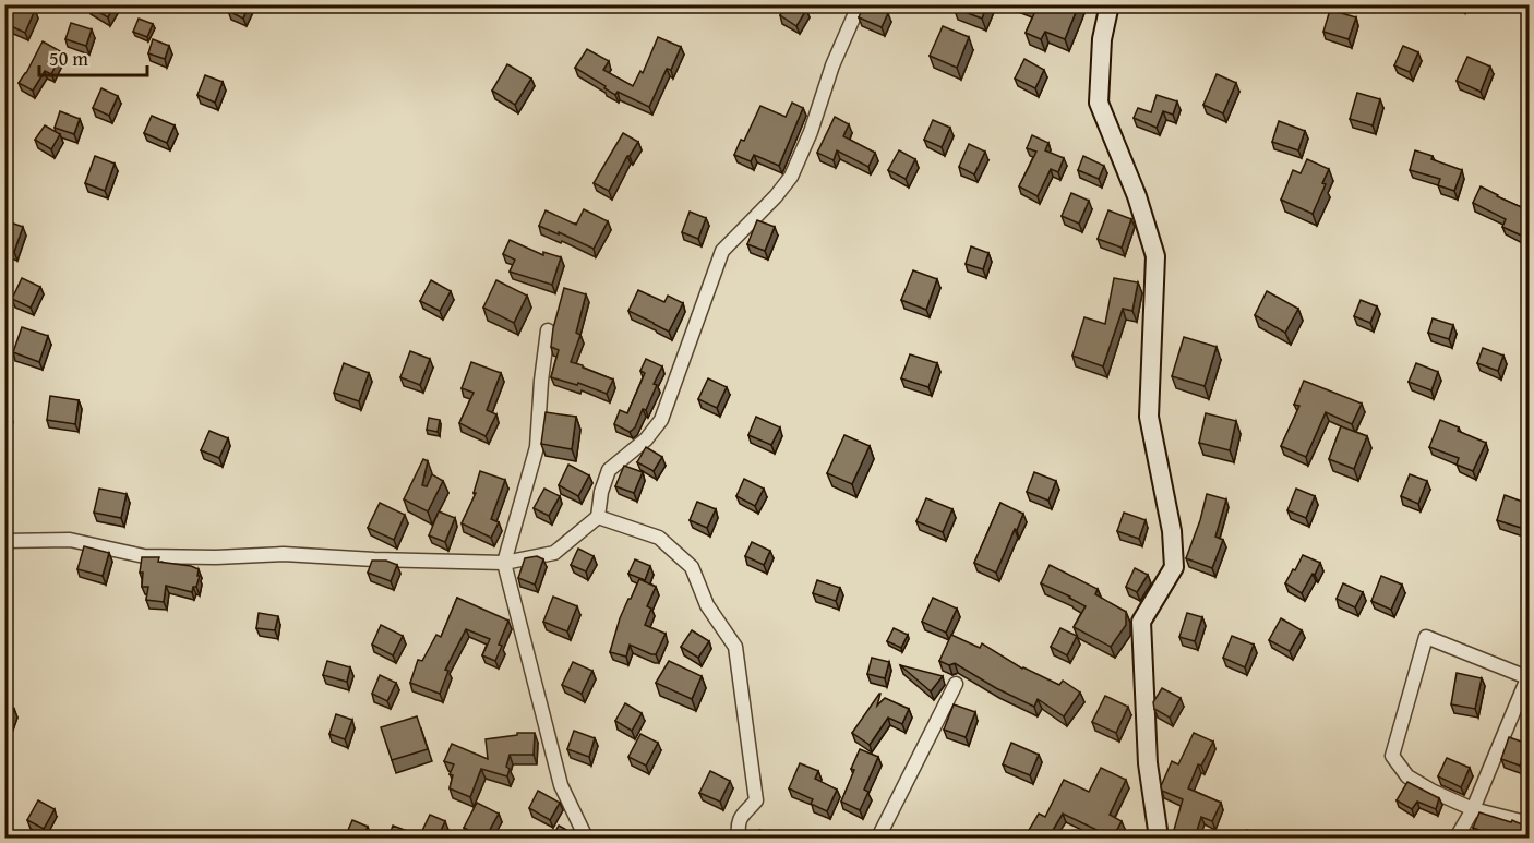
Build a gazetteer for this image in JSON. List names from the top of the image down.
{
  "scale_bar": "50 m"
}
